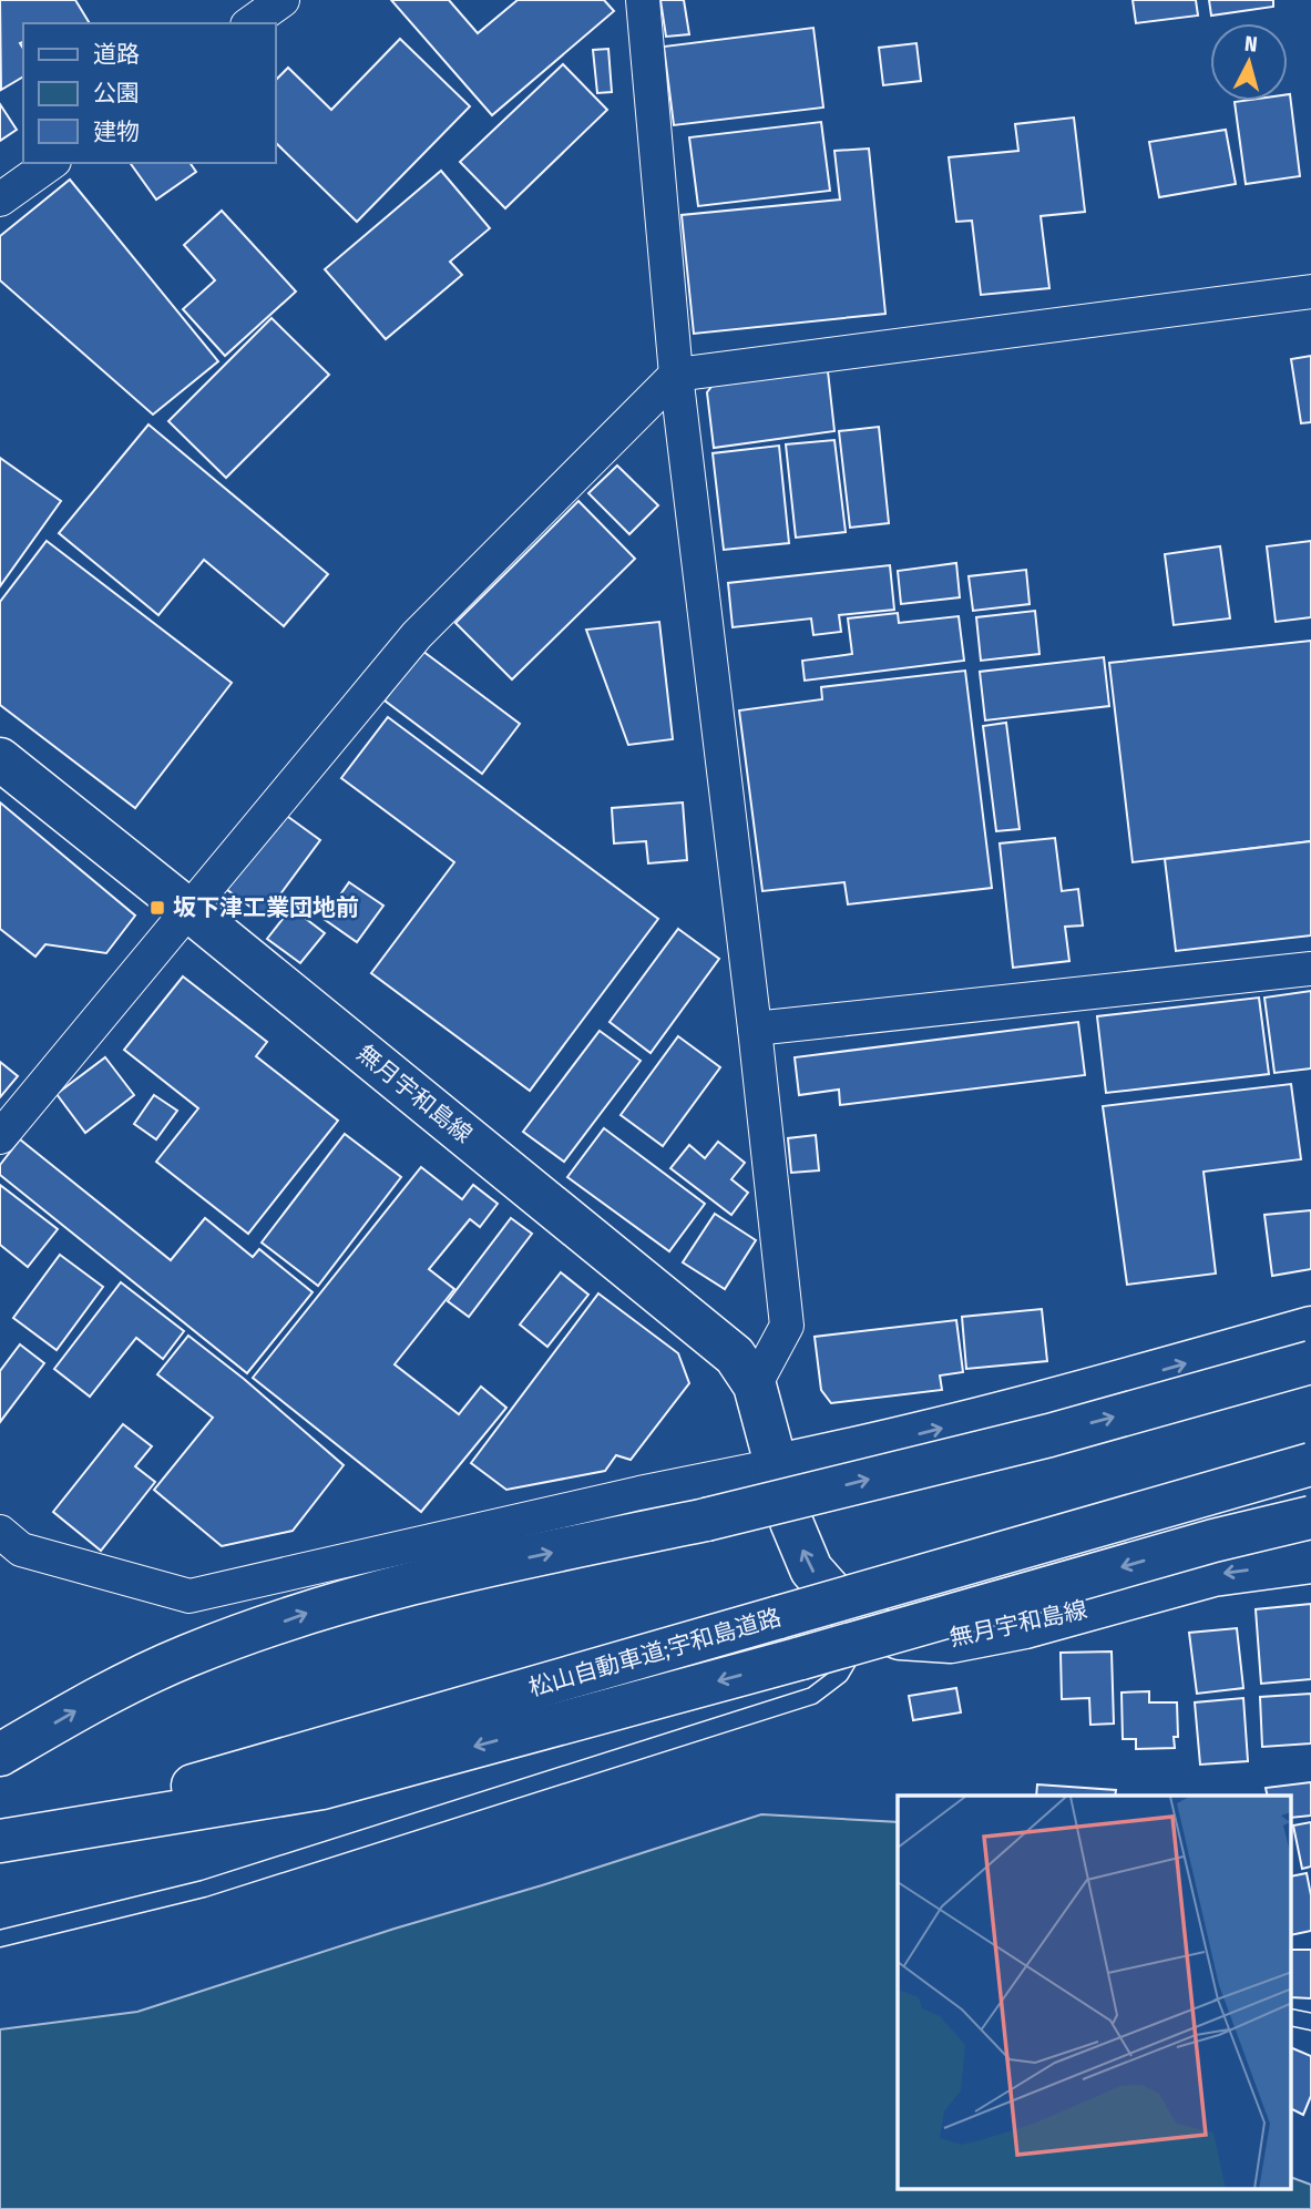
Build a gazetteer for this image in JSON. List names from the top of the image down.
{
  "streets": {
    "main road": ["無月宇和島線", "松山自動車道;宇和島道路"]
  },
  "places": {
    "transit": ["坂下津工業団地前"]
  },
  "legend": ["道路", "公園", "建物"],
  "north": "top"
}
